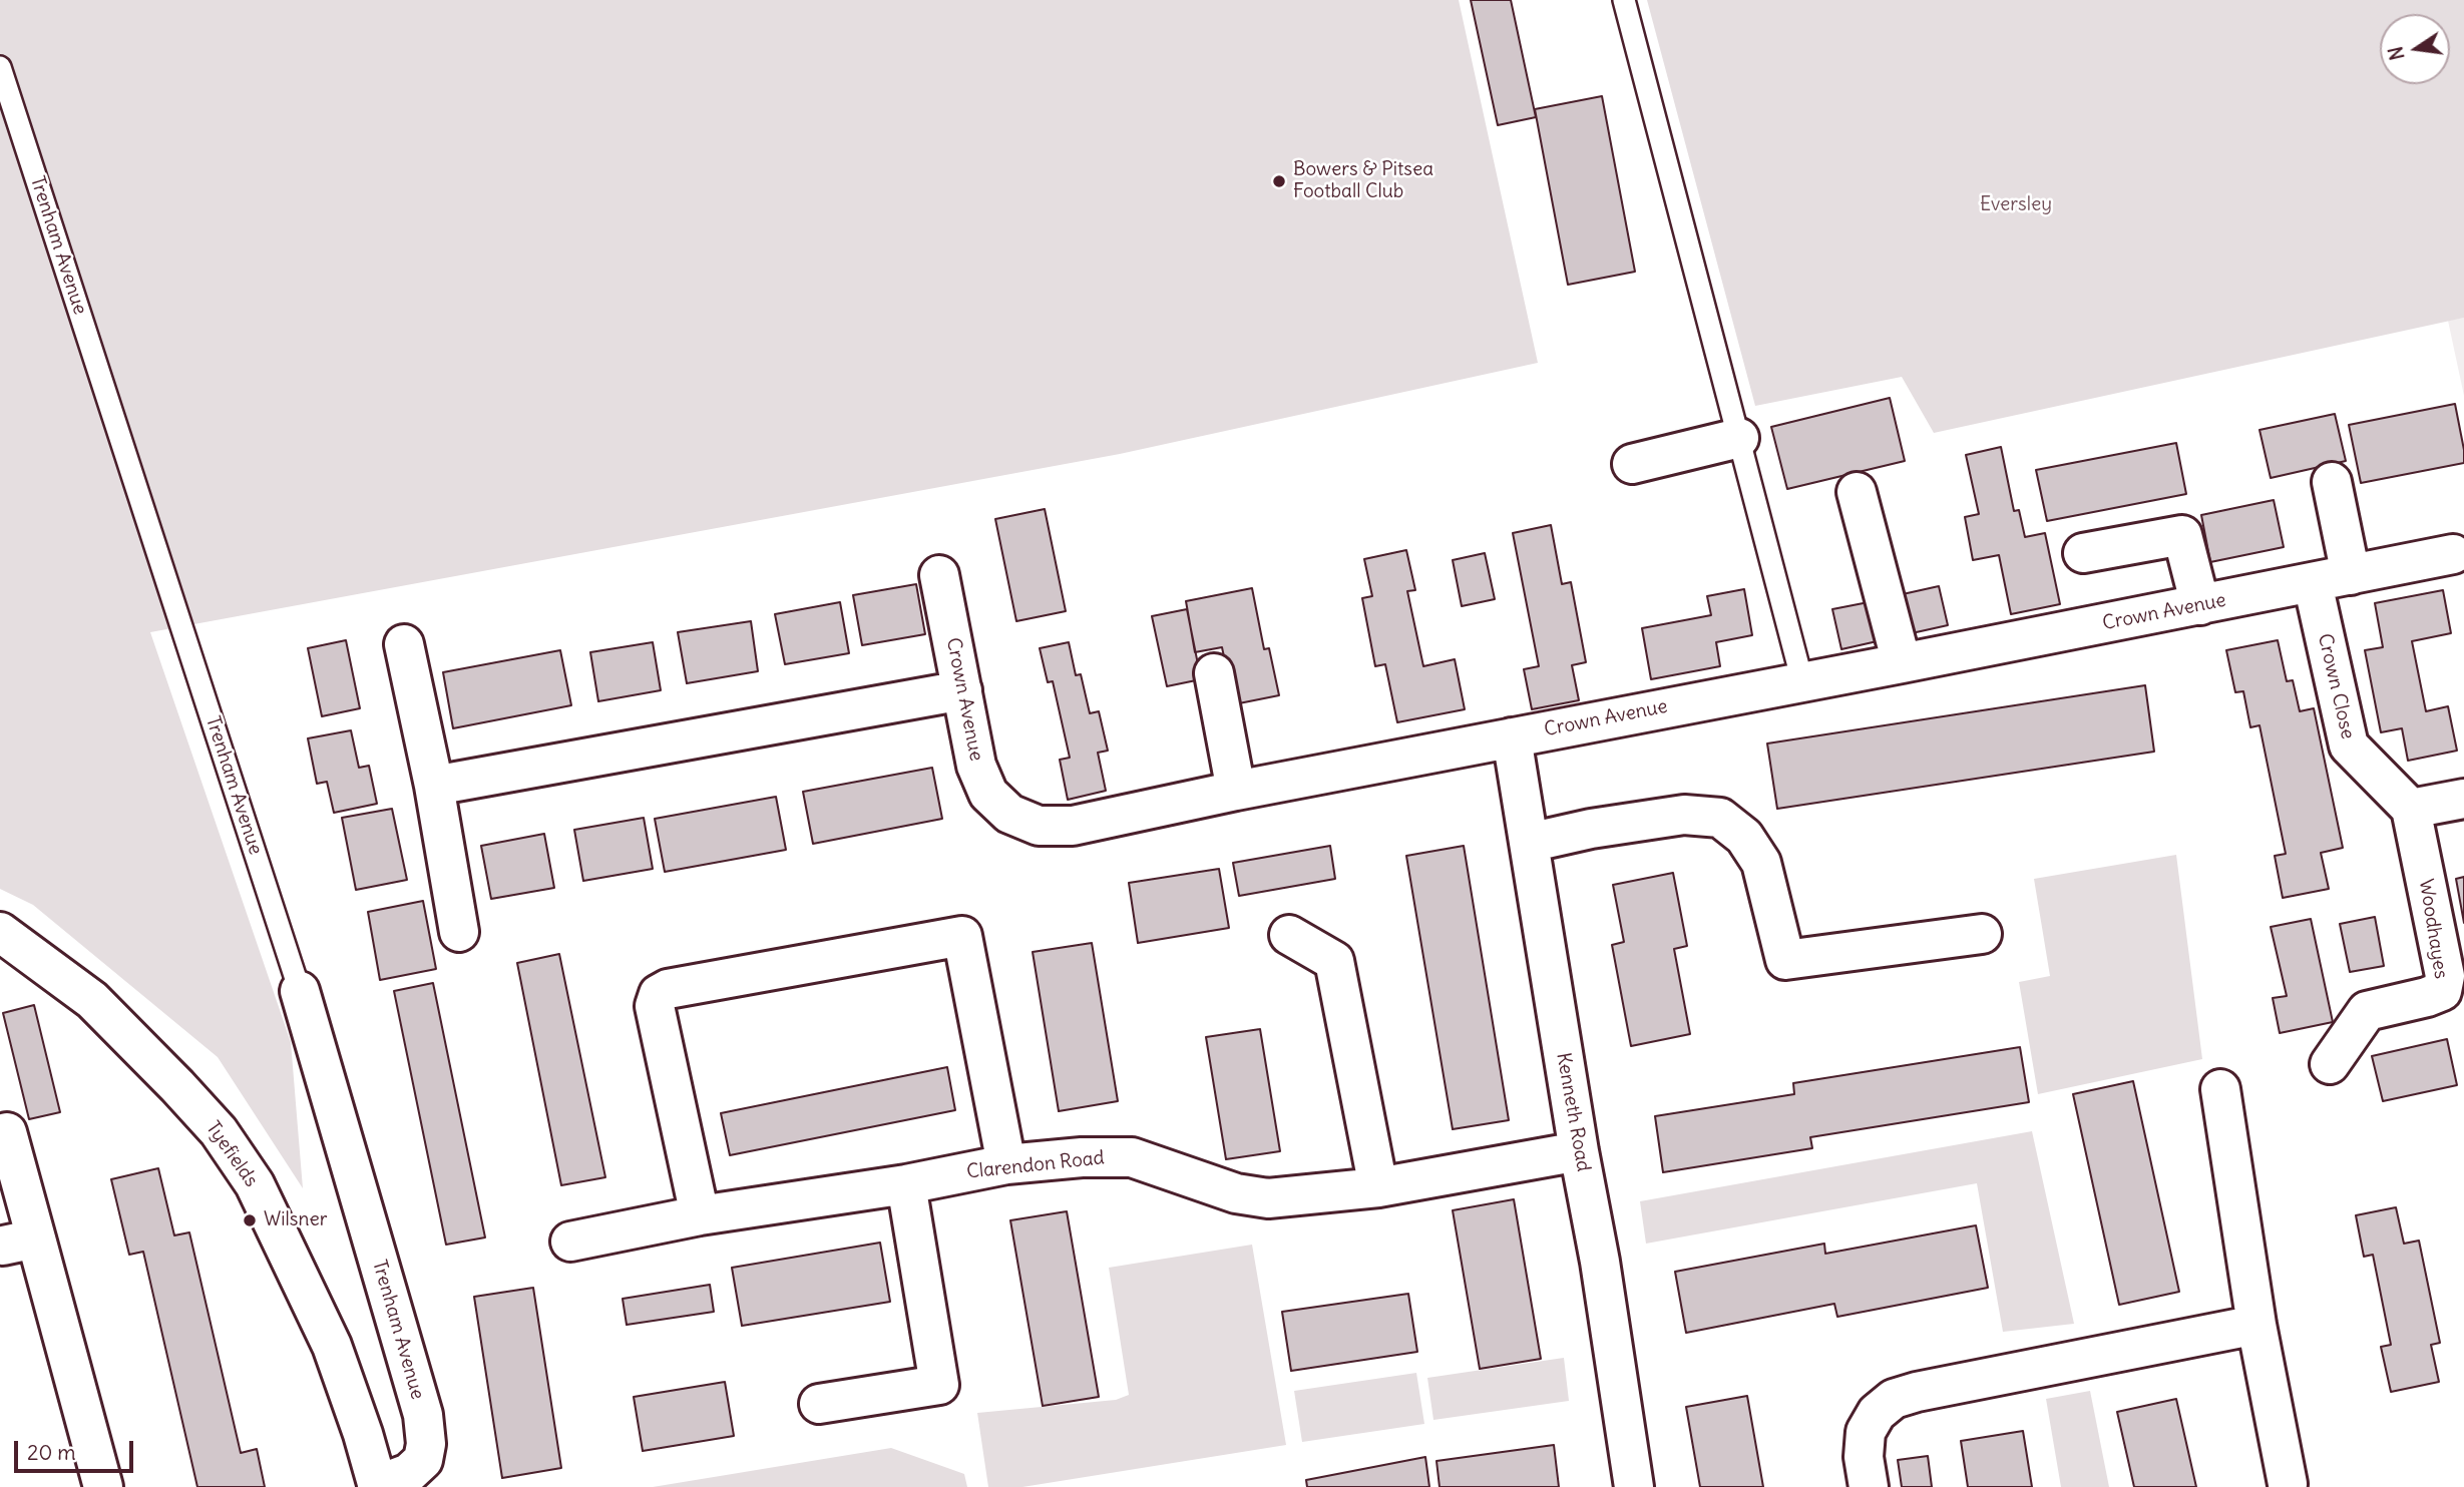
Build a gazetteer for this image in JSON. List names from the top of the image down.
{
  "streets": {
    "street": [
      "Trenham Avenue",
      "Crown Avenue",
      "Crown Close",
      "Woodhayes",
      "Kenneth Road",
      "Tyefields",
      "Clarendon Road"
    ]
  },
  "crossings": [
    ["Trenham Avenue", "Tyefields"],
    ["Crown Avenue", "Crown Close"],
    ["Crown Avenue", "Kenneth Road"],
    ["Crown Close", "Woodhayes"],
    ["Kenneth Road", "Clarendon Road"]
  ],
  "parks": ["Eversley"],
  "places": ["Bowers & Pitsea Football Club", "Wilsner"],
  "scale_bar": "20 m",
  "north": "left"
}
